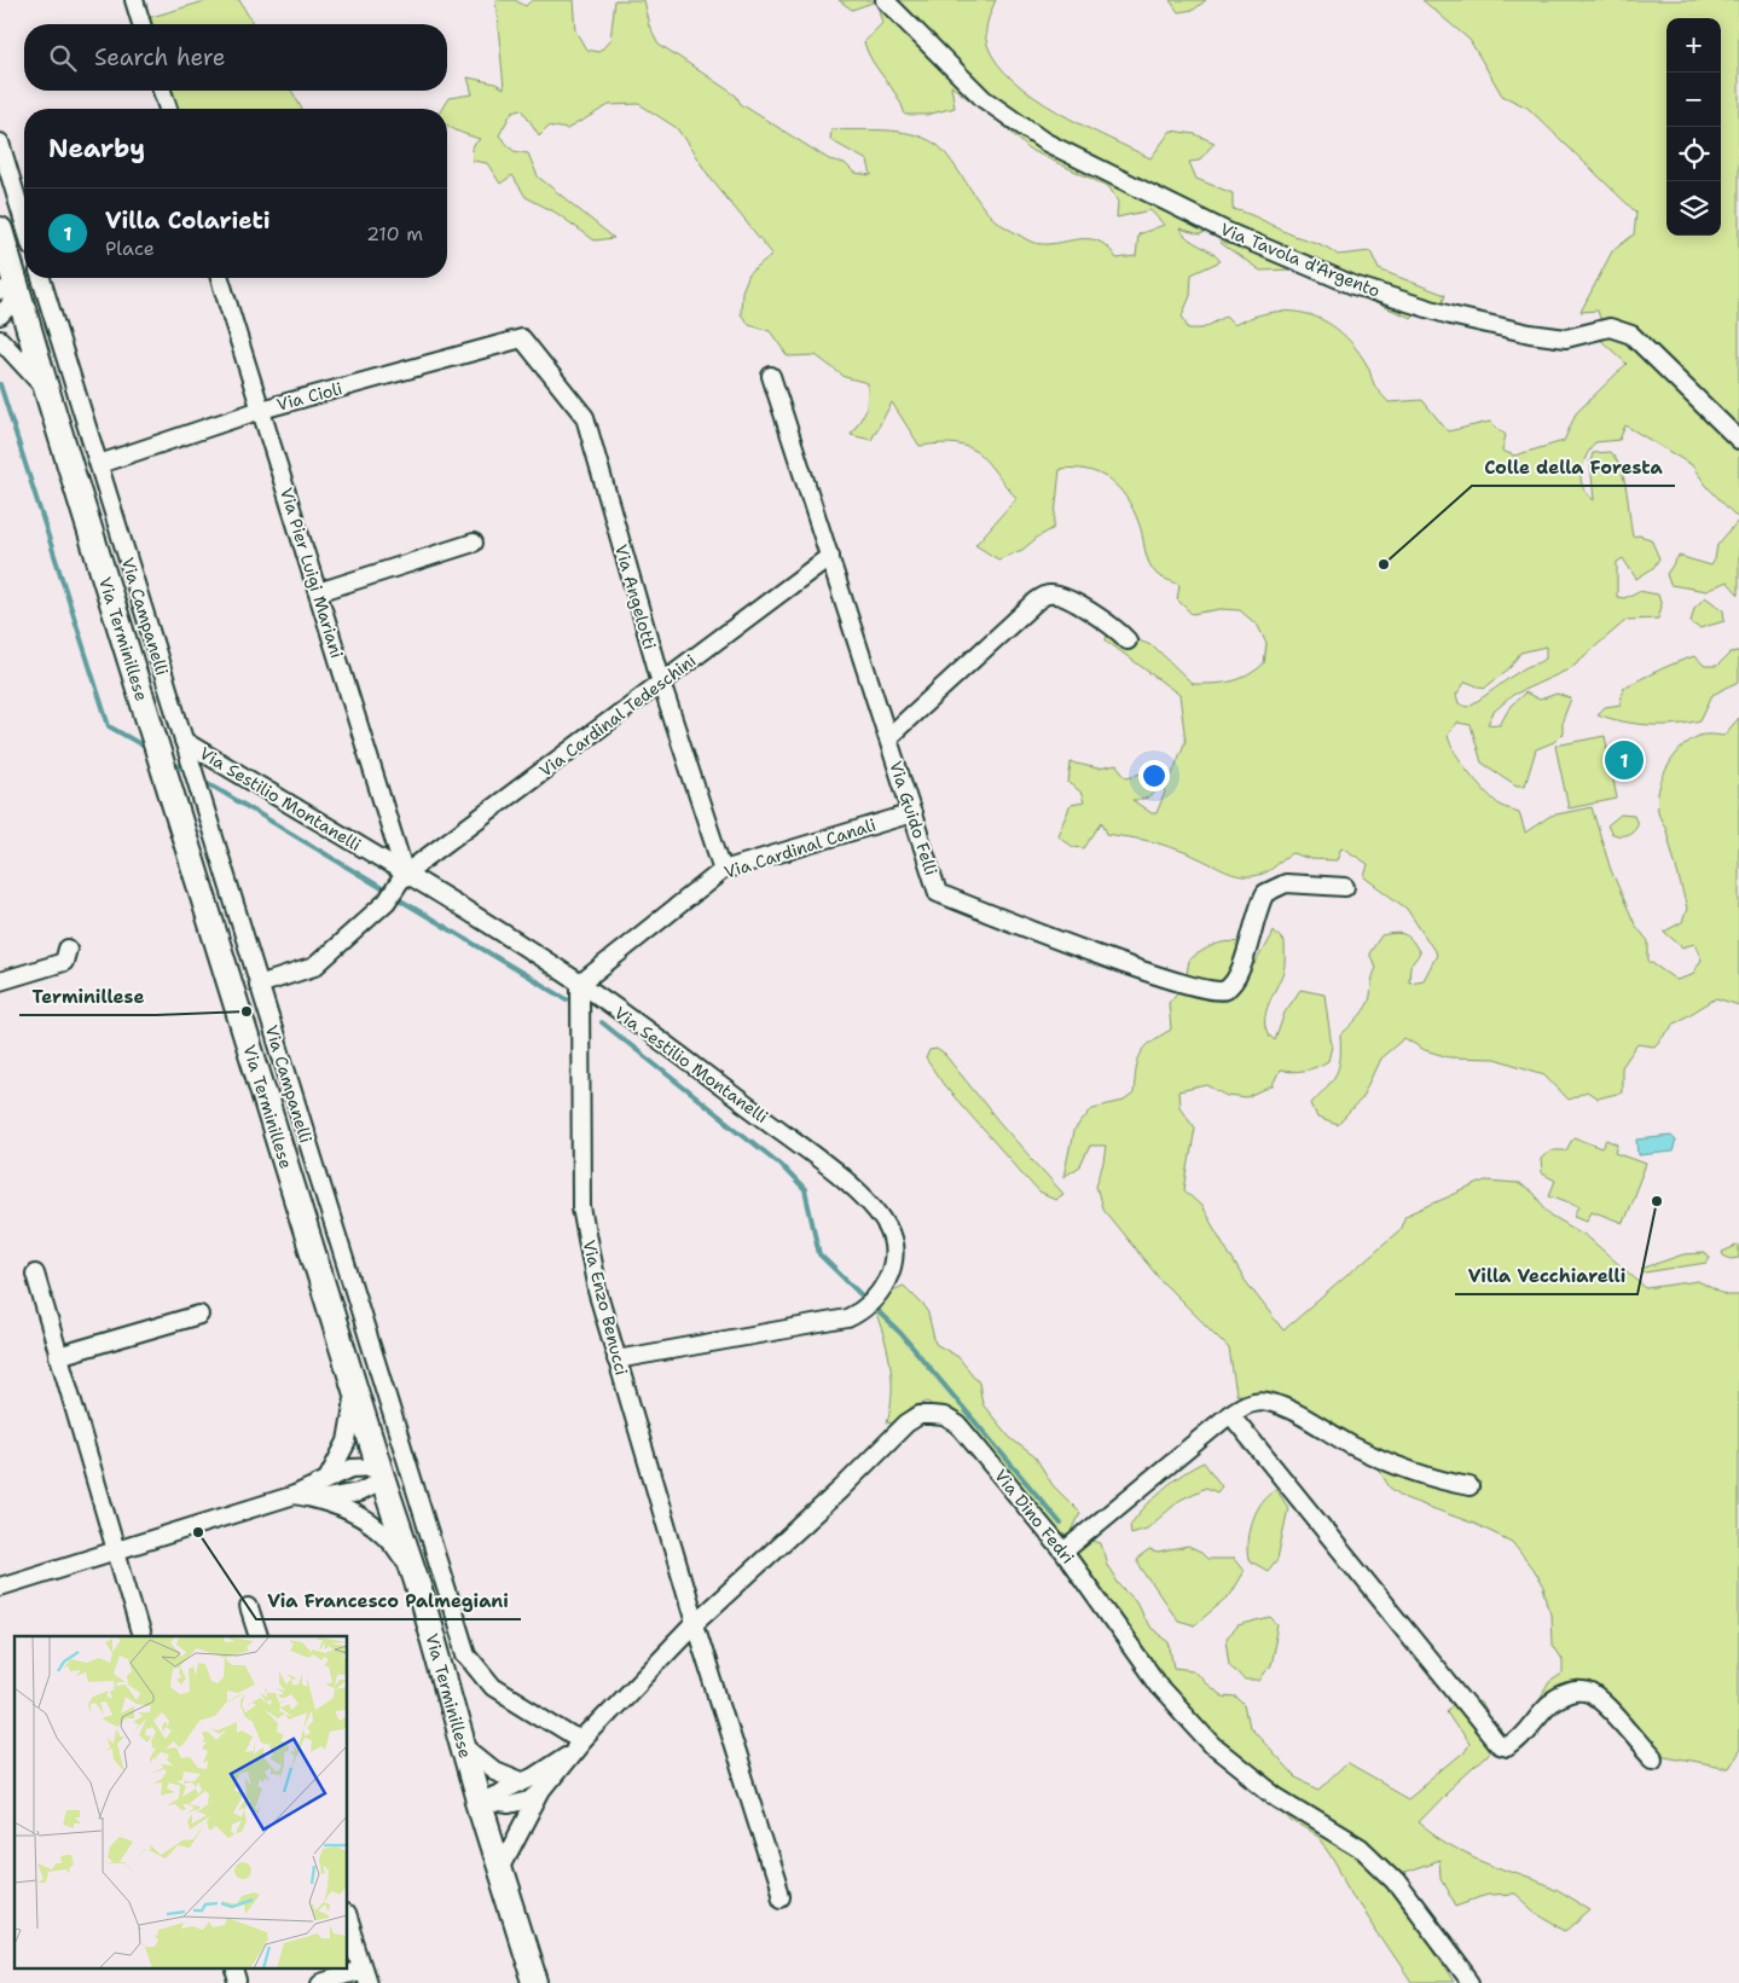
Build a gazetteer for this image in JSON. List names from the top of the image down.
{
  "streets": {
    "main road": ["Via Terminillese"],
    "street": [
      "Via Tavola d'Argento",
      "Via Cioli",
      "Via Pier Luigi Mariani",
      "Via Angelotti",
      "Via Campanelli",
      "Via Cardinal Tedeschini",
      "Via Sestilio Montanelli",
      "Via Guido Felli",
      "Via Cardinal Canali",
      "Via Enzo Benucci",
      "Via Dino Fedri"
    ]
  },
  "crossings": [
    ["Via Cioli", "Via Pier Luigi Mariani"],
    ["Via Cioli", "Via Angelotti"],
    ["Via Cioli", "Via Campanelli"],
    ["Via Pier Luigi Mariani", "Via Cardinal Tedeschini"],
    ["Via Pier Luigi Mariani", "Via Sestilio Montanelli"],
    ["Via Angelotti", "Via Cardinal Tedeschini"],
    ["Via Angelotti", "Via Cardinal Canali"],
    ["Via Campanelli", "Via Cardinal Tedeschini"],
    ["Via Campanelli", "Via Sestilio Montanelli"],
    ["Via Campanelli", "Via Dino Fedri"],
    ["Via Terminillese", "Via Dino Fedri"],
    ["Via Cardinal Tedeschini", "Via Sestilio Montanelli"],
    ["Via Cardinal Tedeschini", "Via Guido Felli"],
    ["Via Sestilio Montanelli", "Via Cardinal Canali"],
    ["Via Sestilio Montanelli", "Via Enzo Benucci"],
    ["Via Guido Felli", "Via Cardinal Canali"],
    ["Via Cardinal Canali", "Via Enzo Benucci"],
    ["Via Enzo Benucci", "Via Dino Fedri"]
  ],
  "places": [
    "Colle della Foresta",
    "Terminillese",
    "Villa Vecchiarelli",
    "Via Francesco Palmegiani"
  ],
  "page": {
    "map_buttons": ["+", "−"],
    "search": "Search here",
    "heading": "Nearby",
    "list": [
      {
        "mark": "1",
        "name": "Villa Colarieti",
        "note": "Place",
        "value": "210 m"
      }
    ],
    "pins": "1"
  }
}
